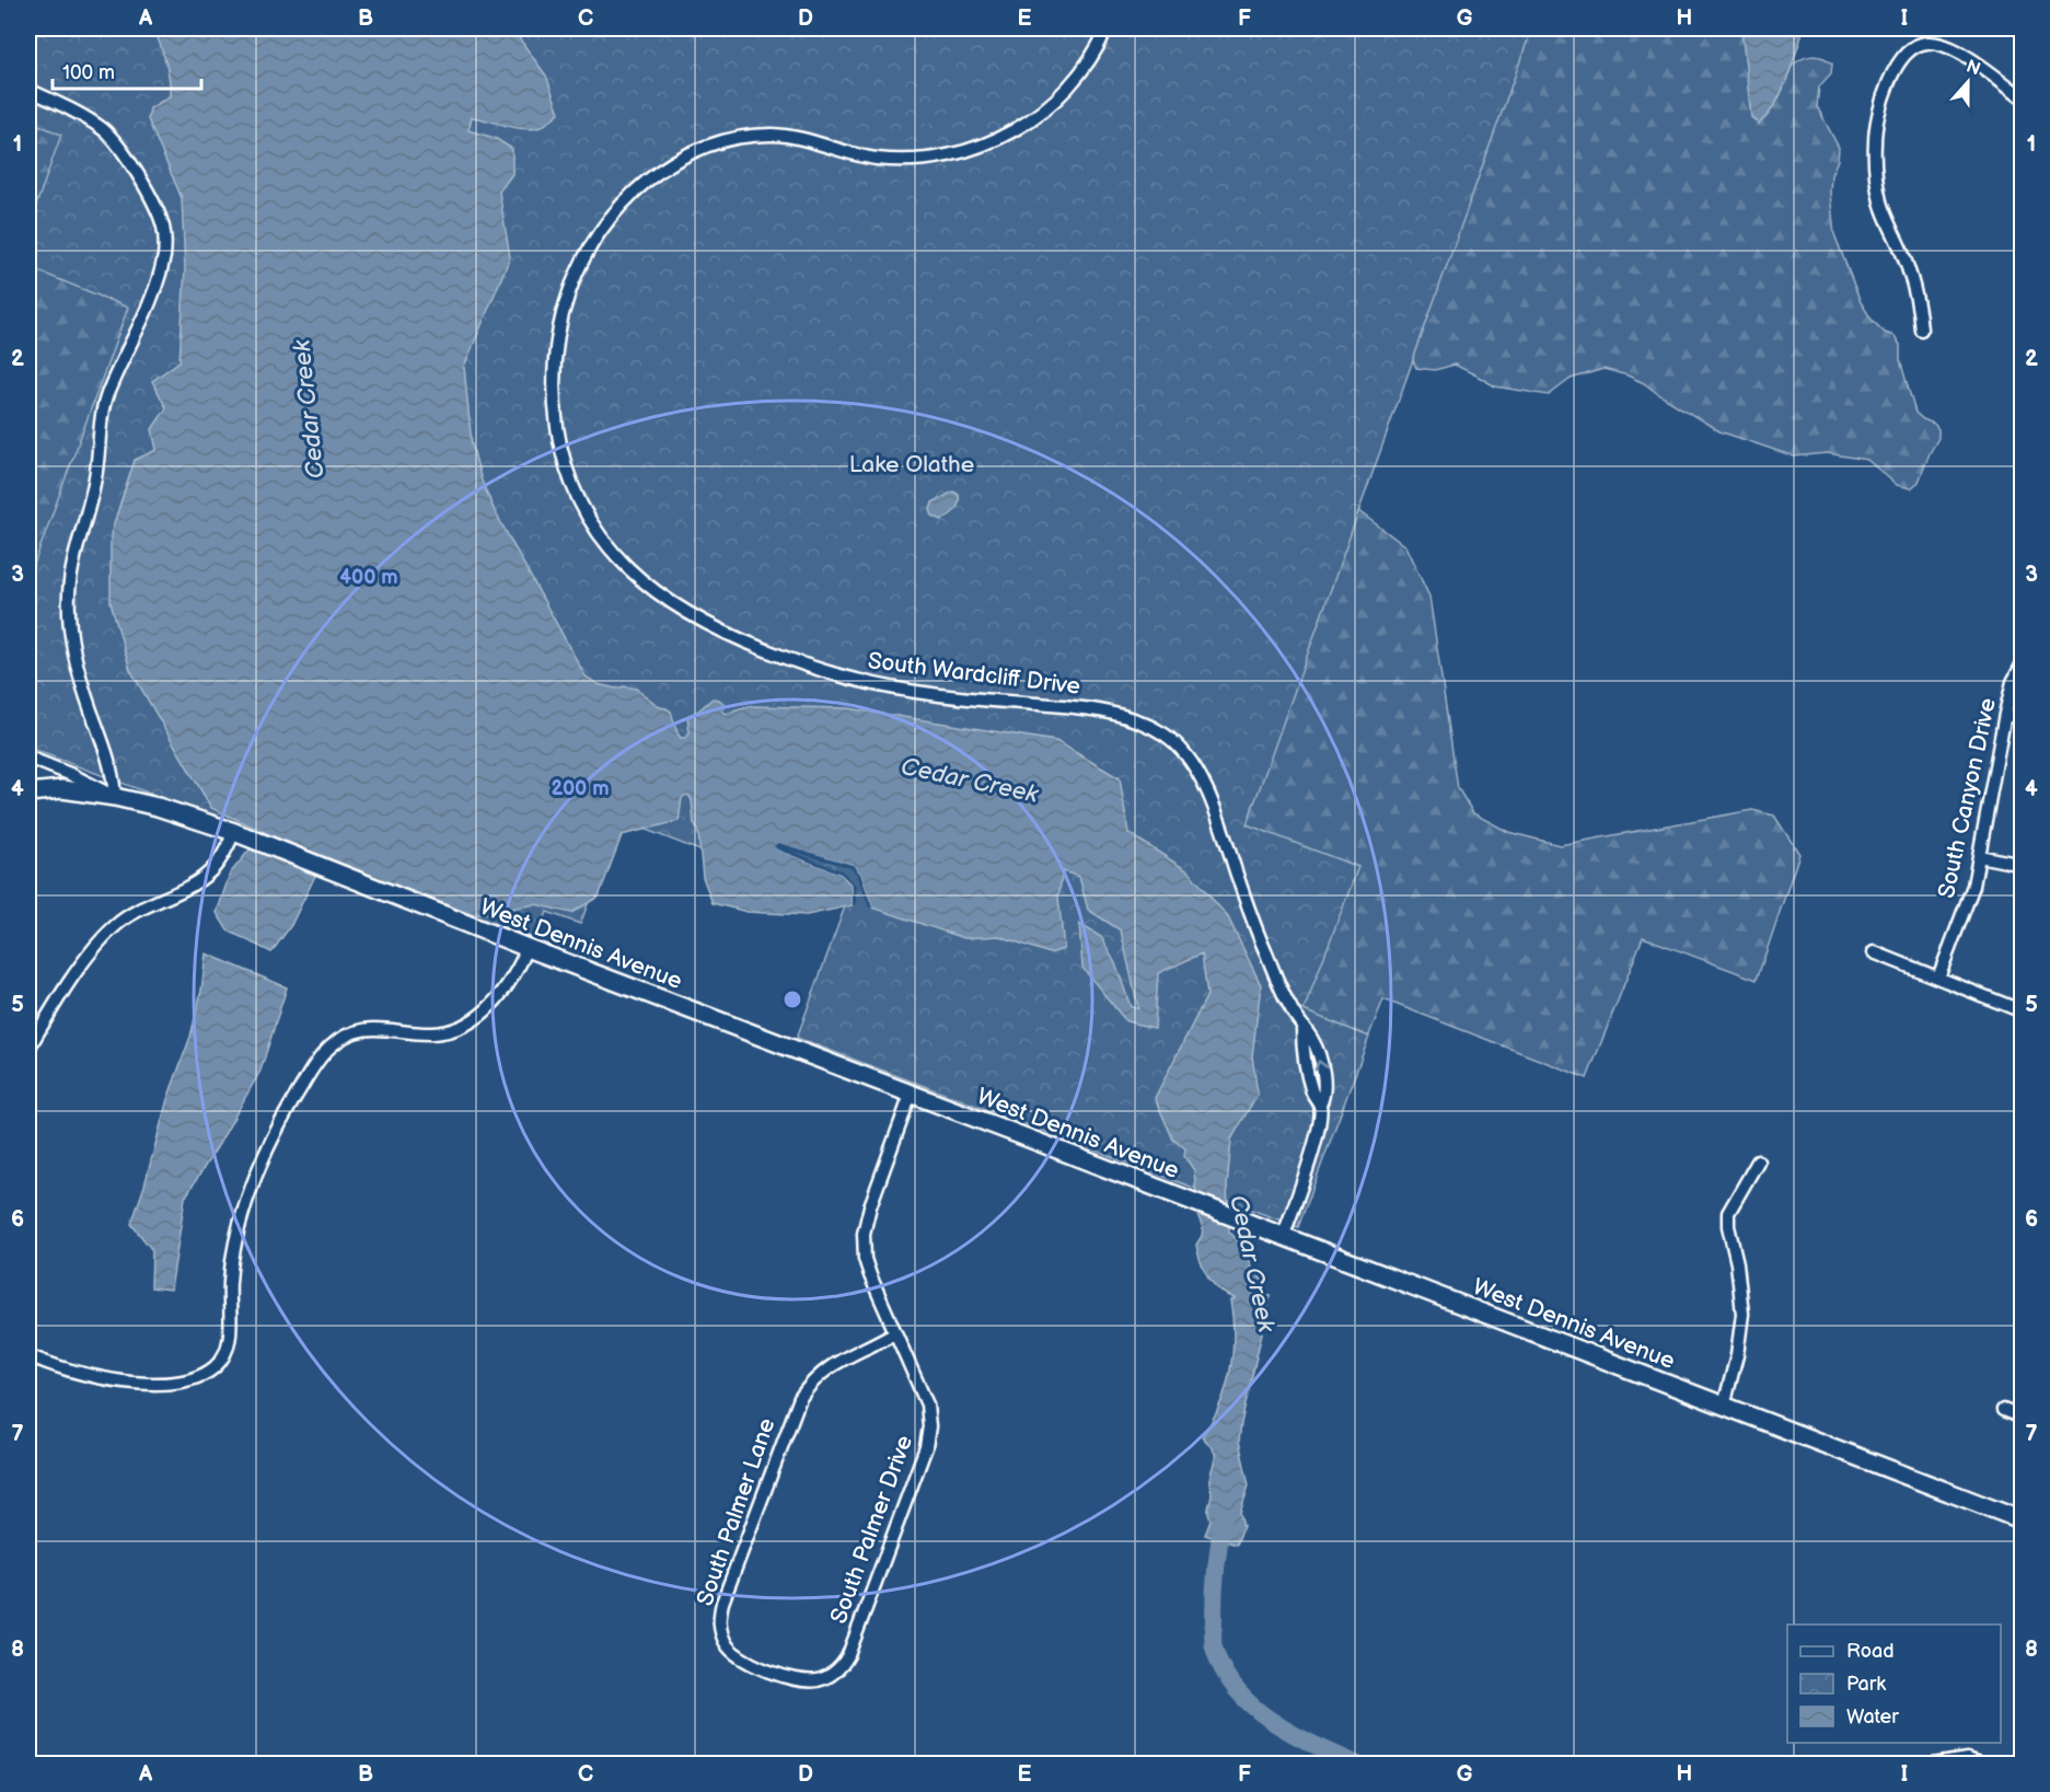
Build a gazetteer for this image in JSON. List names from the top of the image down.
{
  "streets": {
    "street": [
      "South Wardcliff Drive",
      "South Canyon Drive",
      "West Dennis Avenue",
      "South Palmer Lane",
      "South Palmer Drive"
    ]
  },
  "crossings": [
    ["South Wardcliff Drive", "West Dennis Avenue"],
    ["West Dennis Avenue", "South Palmer Drive"],
    ["South Palmer Lane", "South Palmer Drive"]
  ],
  "water": ["Cedar Creek"],
  "parks": ["Lake Olathe"],
  "legend": ["Road", "Park", "Water"],
  "scale_bar": "100 m",
  "north": "top",
  "grid": {
    "columns": [
      "A",
      "B",
      "C",
      "D",
      "E",
      "F",
      "G",
      "H",
      "I"
    ],
    "rows": [
      "1",
      "2",
      "3",
      "4",
      "5",
      "6",
      "7",
      "8"
    ]
  },
  "rings": ["400 m", "200 m"]
}
